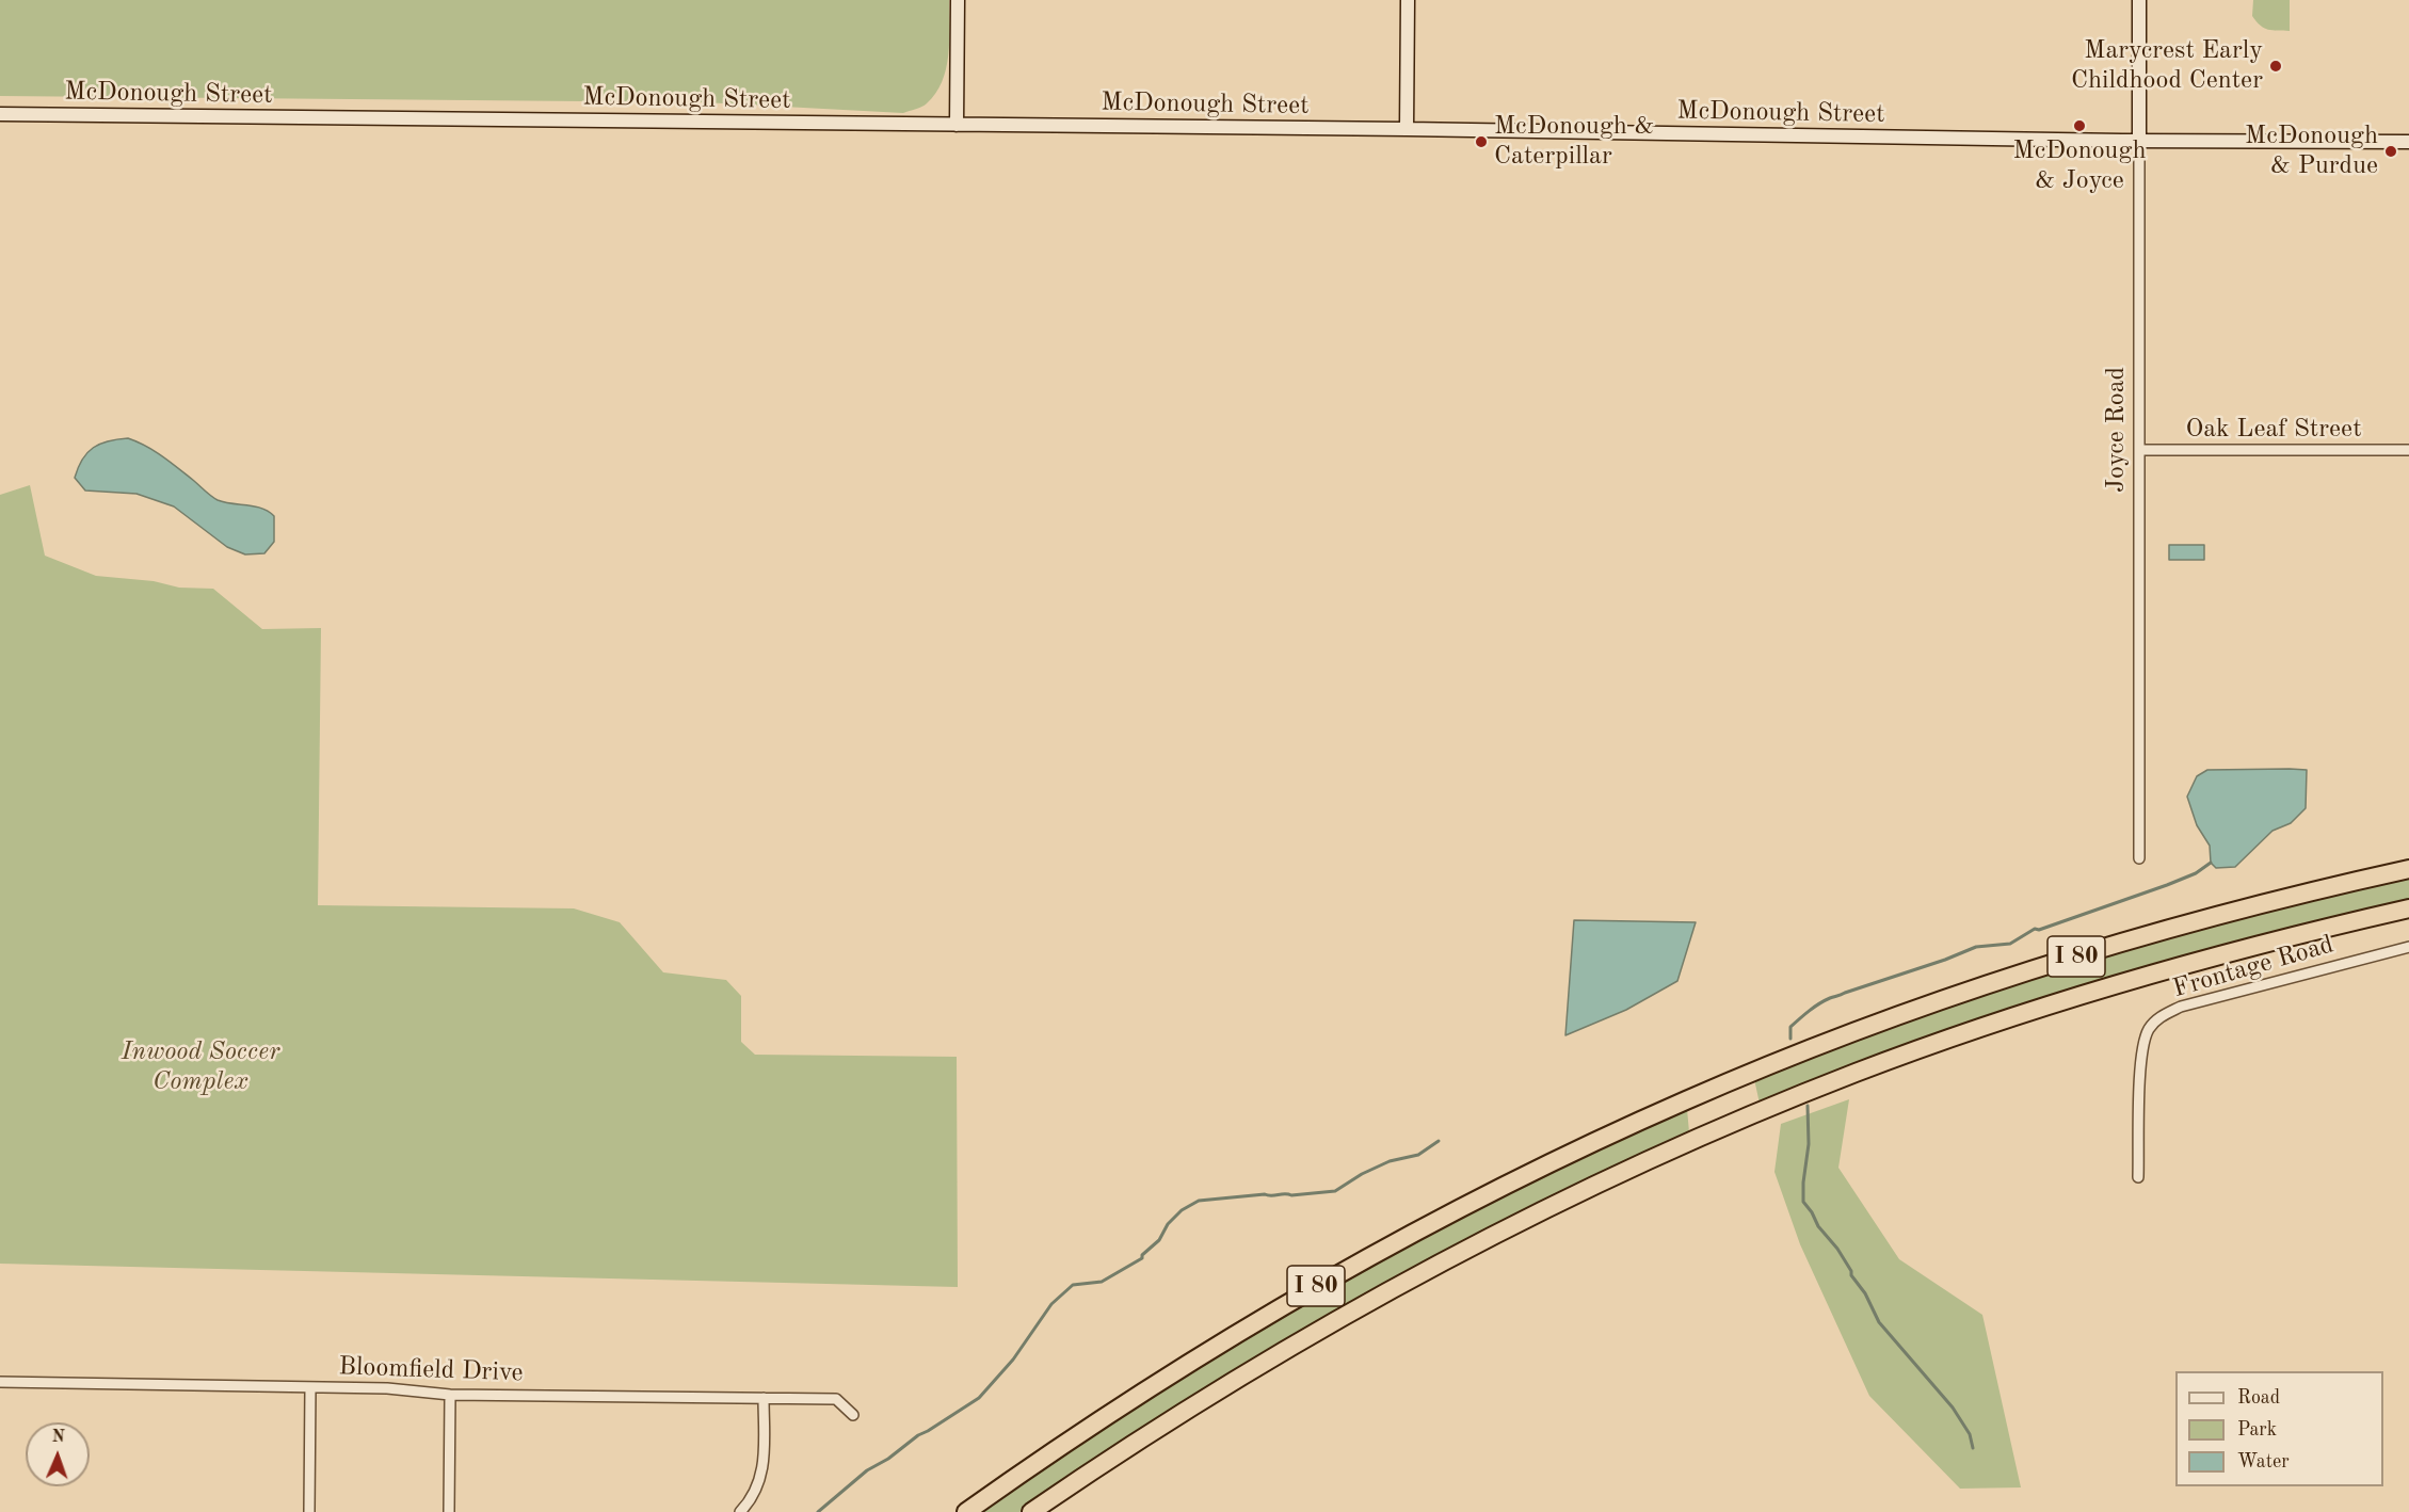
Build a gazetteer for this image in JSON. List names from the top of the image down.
{
  "streets": {
    "highway": ["I 80"],
    "street": [
      "McDonough Street",
      "Joyce Road",
      "Oak Leaf Street",
      "Frontage Road",
      "Bloomfield Drive"
    ]
  },
  "crossings": [
    ["McDonough Street", "Joyce Road"],
    ["Joyce Road", "Oak Leaf Street"]
  ],
  "parks": ["Inwood Soccer Complex"],
  "places": [
    "Marycrest Early Childhood Center",
    "McDonough & Joyce",
    "McDonough & Caterpillar",
    "McDonough & Purdue"
  ],
  "legend": ["Road", "Park", "Water"],
  "north": "top"
}
